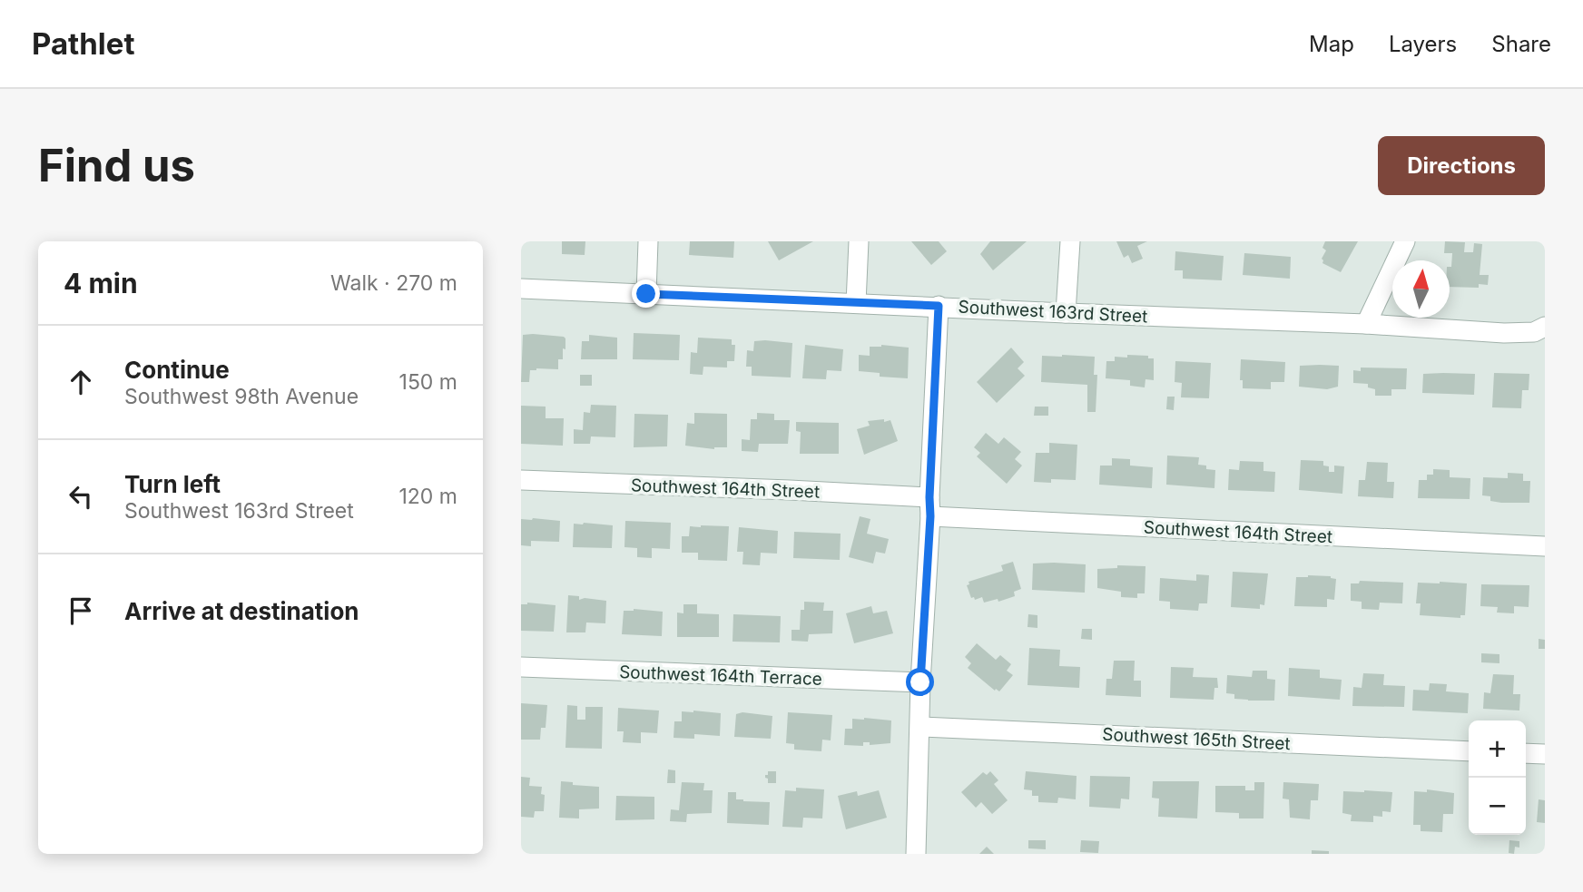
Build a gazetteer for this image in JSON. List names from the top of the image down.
{
  "streets": {
    "street": [
      "Southwest 163rd Street",
      "Southwest 164th Street",
      "Southwest 164th Terrace",
      "Southwest 165th Street"
    ]
  },
  "north": "top",
  "page": {
    "header": "Pathlet",
    "nav": ["Map", "Layers", "Share"],
    "buttons": "Directions",
    "title": "Find us",
    "heading": ["4 min", "Walk · 270 m"],
    "list": [
      ["Continue", "Southwest 98th Avenue", "150 m"],
      ["Turn left", "Southwest 163rd Street", "120 m"],
      "Arrive at destination"
    ],
    "map_buttons": ["+", "−"]
  }
}
